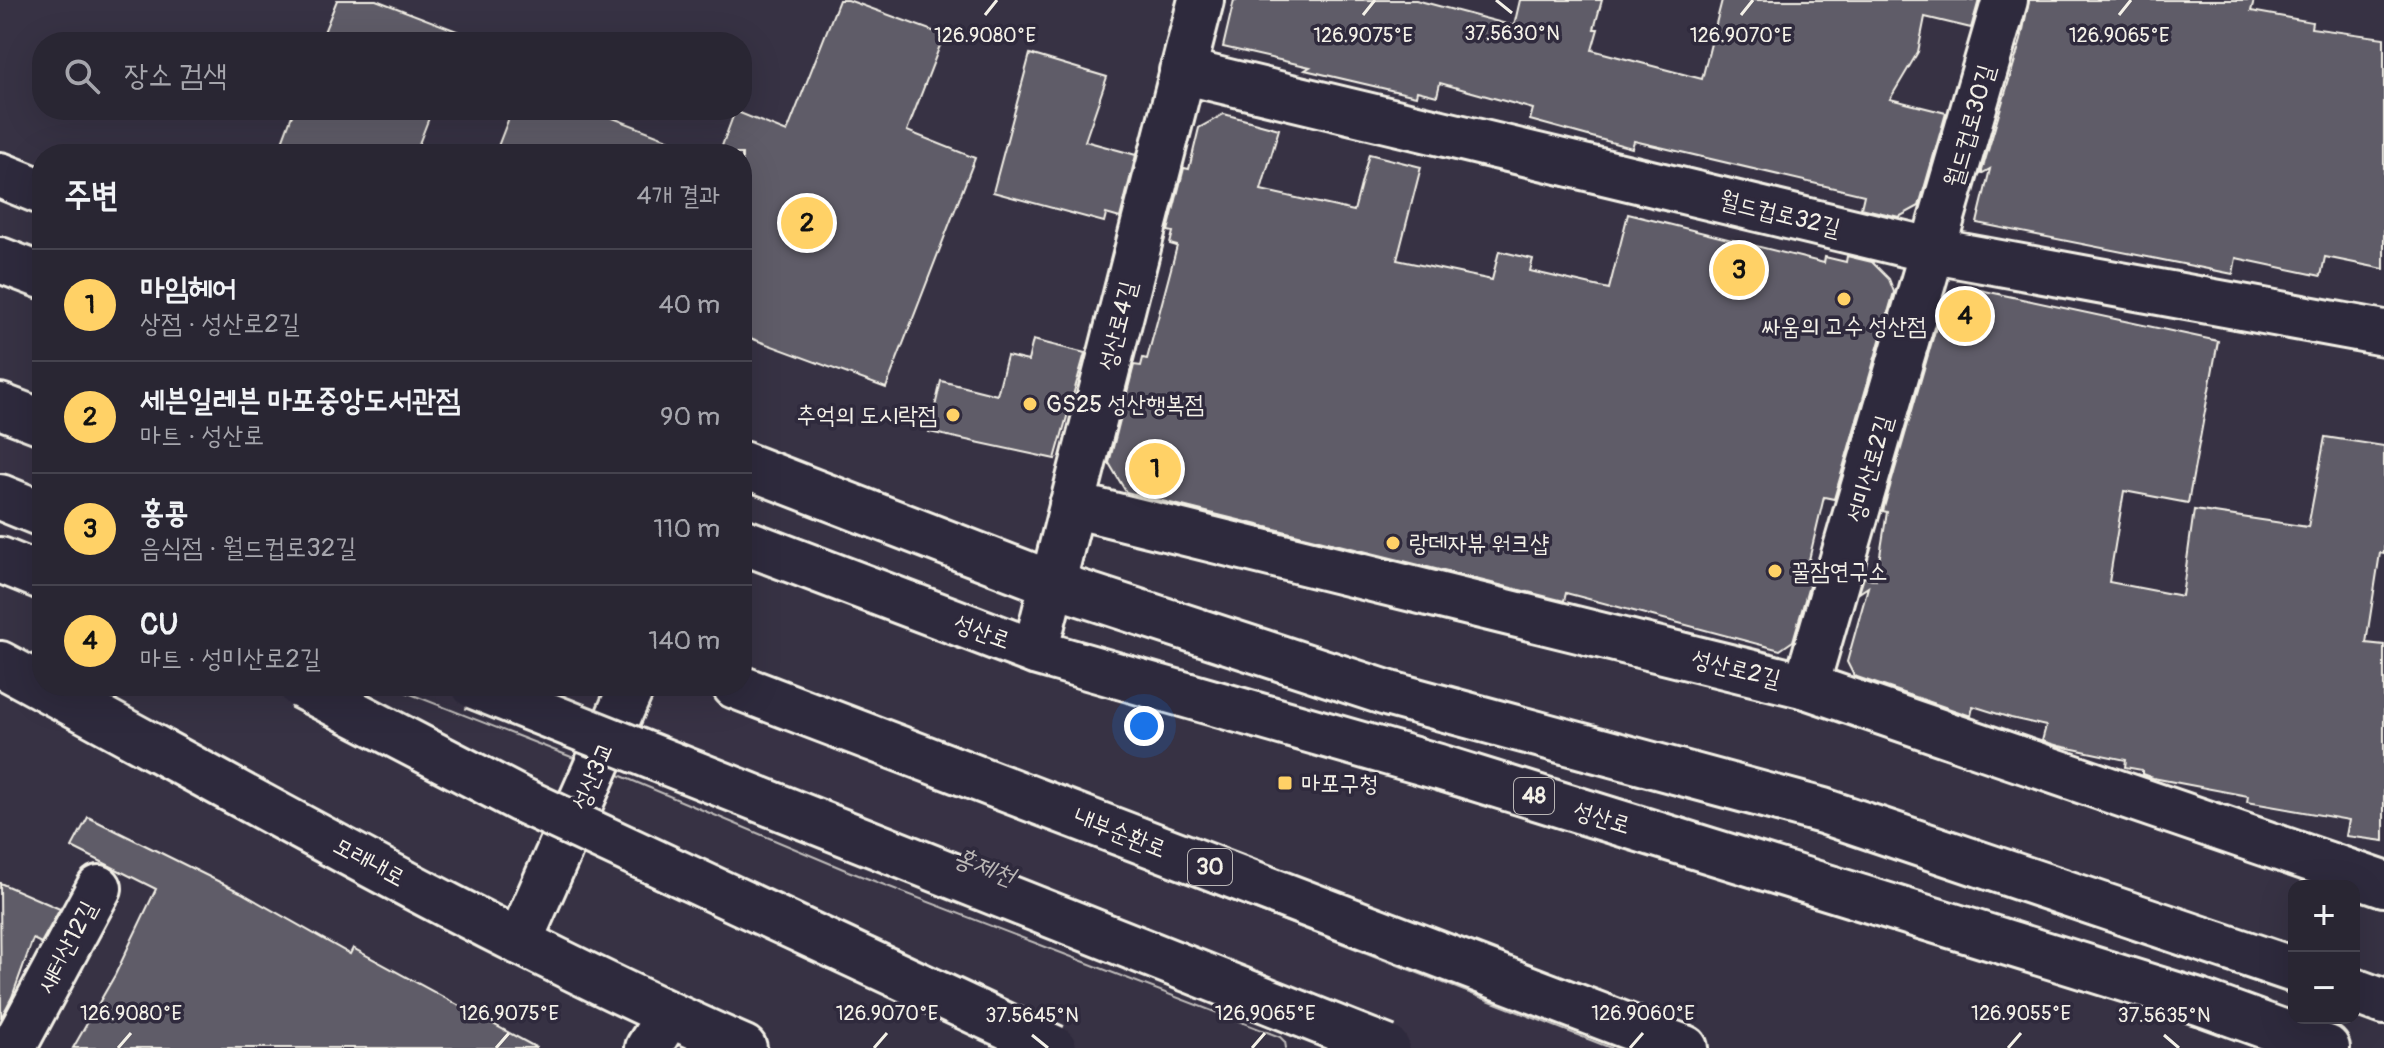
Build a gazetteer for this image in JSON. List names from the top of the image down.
{
  "streets": {
    "main road": [
      "월드컵로30길",
      "월드컵로32길",
      "성산로4길",
      "성미산로2길",
      "성산로",
      "성산로2길",
      "성산3교",
      "48",
      "내부순환로",
      "모래내로",
      "30",
      "새터산12길"
    ]
  },
  "crossings": [
    ["월드컵로30길", "월드컵로32길"],
    ["월드컵로30길", "성미산로2길"],
    ["월드컵로32길", "성산로4길"],
    ["월드컵로32길", "성미산로2길"],
    ["성산로4길", "성산로"],
    ["성산로4길", "성산로2길"],
    ["성미산로2길", "성산로2길"],
    ["성산3교", "모래내로"]
  ],
  "water": ["홍제천"],
  "places": {
    "other": [
      "싸움의 고수 성산점",
      "GS25 성산행복점",
      "추억의 도시락점",
      "랑데자뷰 워크샵",
      "꿀잠연구소"
    ],
    "transit": ["마포구청"]
  },
  "page": {
    "search": "장소 검색",
    "heading": ["주변", "4개 결과"],
    "pins": [
      "2",
      "3",
      "4",
      "1"
    ],
    "list": [
      {
        "mark": "1",
        "name": "마임헤어",
        "note": "상점 · 성산로2길",
        "value": "40 m"
      },
      {
        "mark": "2",
        "name": "세븐일레븐 마포중앙도서관점",
        "note": "마트 · 성산로",
        "value": "90 m"
      },
      {
        "mark": "3",
        "name": "홍콩",
        "note": "음식점 · 월드컵로32길",
        "value": "110 m"
      },
      {
        "mark": "4",
        "name": "CU",
        "note": "마트 · 성미산로2길",
        "value": "140 m"
      }
    ],
    "map_buttons": ["+", "−"]
  },
  "coordinates": [
    "37.5630°N",
    "126.9080°E",
    "126.9075°E",
    "126.9070°E",
    "126.9065°E",
    "126.9060°E",
    "126.9055°E",
    "37.5645°N",
    "37.5635°N"
  ]
}
